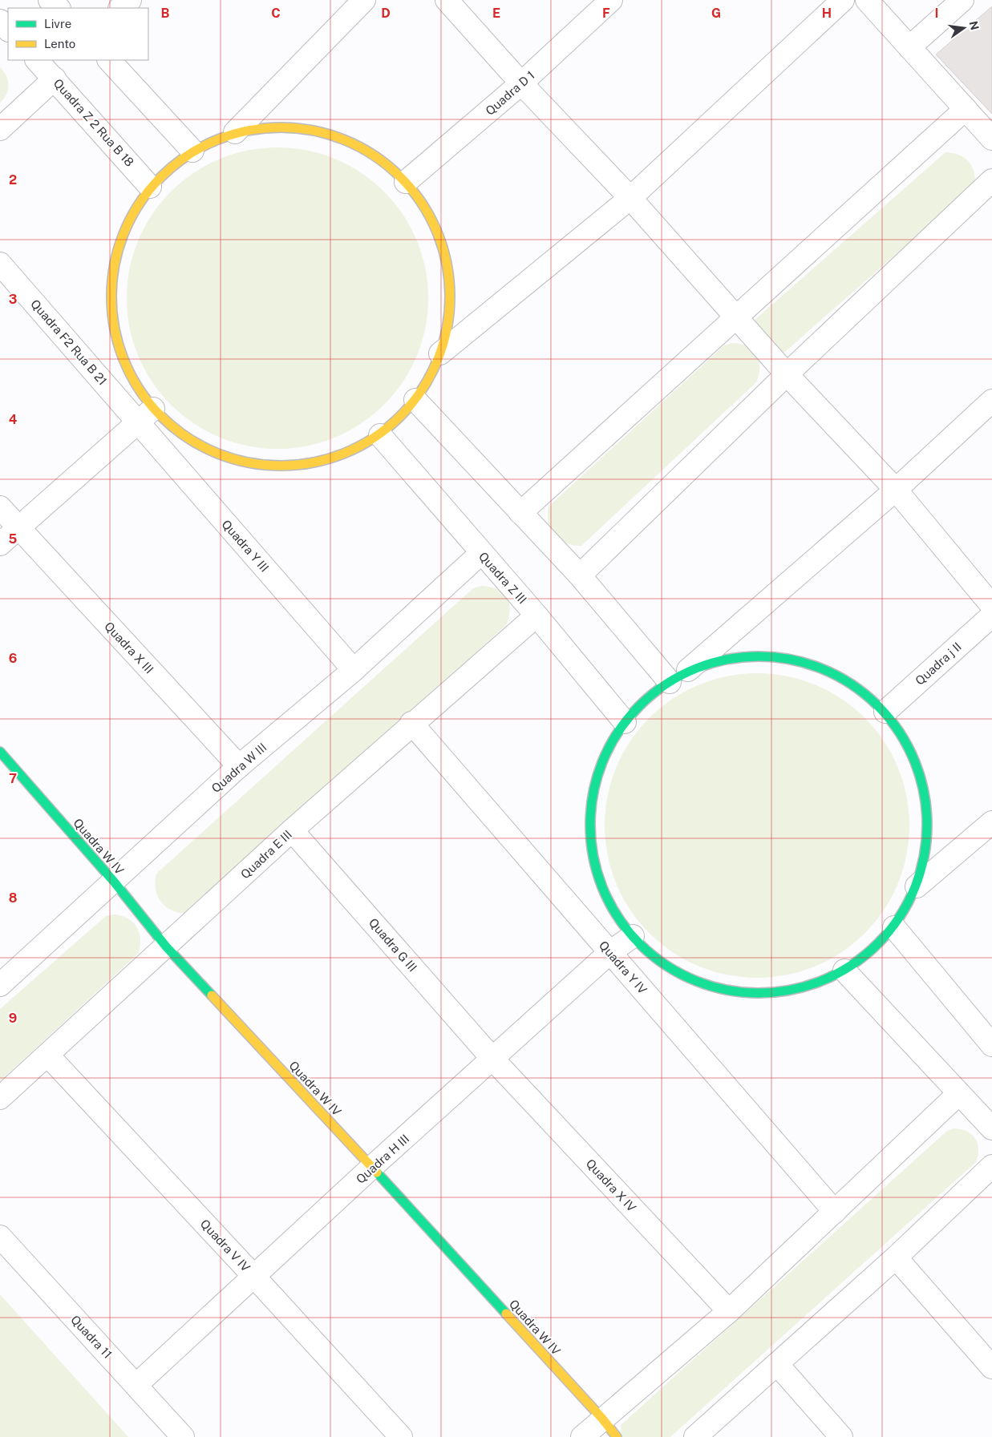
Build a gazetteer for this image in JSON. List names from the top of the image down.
{
  "streets": {
    "street": [
      "Quadra D 1",
      "Quadra Z 2 Rua B 18",
      "Quadra F2 Rua B 21",
      "Quadra Y III",
      "Quadra Z III",
      "Quadra X III",
      "Quadra j II",
      "Quadra W III",
      "Quadra W IV",
      "Quadra E III",
      "Quadra G III",
      "Quadra Y IV",
      "Quadra H III",
      "Quadra X IV",
      "Quadra V IV",
      "Quadra 11"
    ]
  },
  "crossings": [
    ["Quadra F2 Rua B 21", "Quadra Y III"],
    ["Quadra Y III", "Quadra W III"],
    ["Quadra Z III", "Quadra W III"],
    ["Quadra Z III", "Quadra E III"],
    ["Quadra X III", "Quadra W III"],
    ["Quadra W III", "Quadra W IV"],
    ["Quadra W IV", "Quadra E III"],
    ["Quadra W IV", "Quadra H III"],
    ["Quadra E III", "Quadra G III"],
    ["Quadra E III", "Quadra Y IV"],
    ["Quadra E III", "Quadra V IV"],
    ["Quadra G III", "Quadra H III"],
    ["Quadra G III", "Quadra X IV"],
    ["Quadra Y IV", "Quadra H III"],
    ["Quadra H III", "Quadra X IV"],
    ["Quadra H III", "Quadra V IV"],
    ["Quadra H III", "Quadra 11"]
  ],
  "legend": ["Livre", "Lento"],
  "north": "right",
  "grid": {
    "columns": [
      "B",
      "C",
      "D",
      "E",
      "F",
      "G",
      "H",
      "I"
    ],
    "rows": [
      "2",
      "3",
      "4",
      "5",
      "6",
      "7",
      "8",
      "9"
    ]
  }
}
